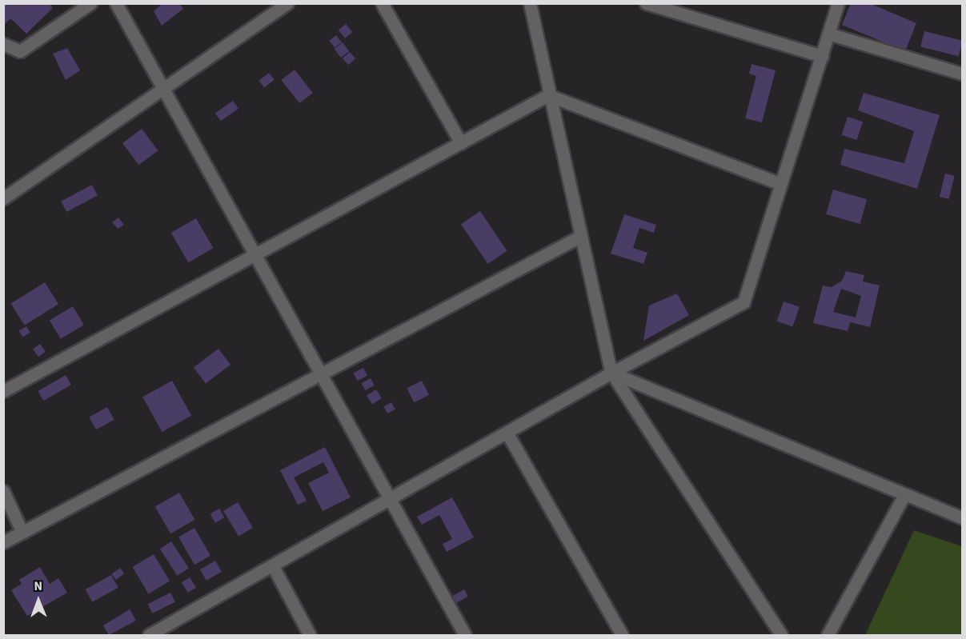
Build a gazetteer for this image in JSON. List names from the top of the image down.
{
  "north": "top"
}
